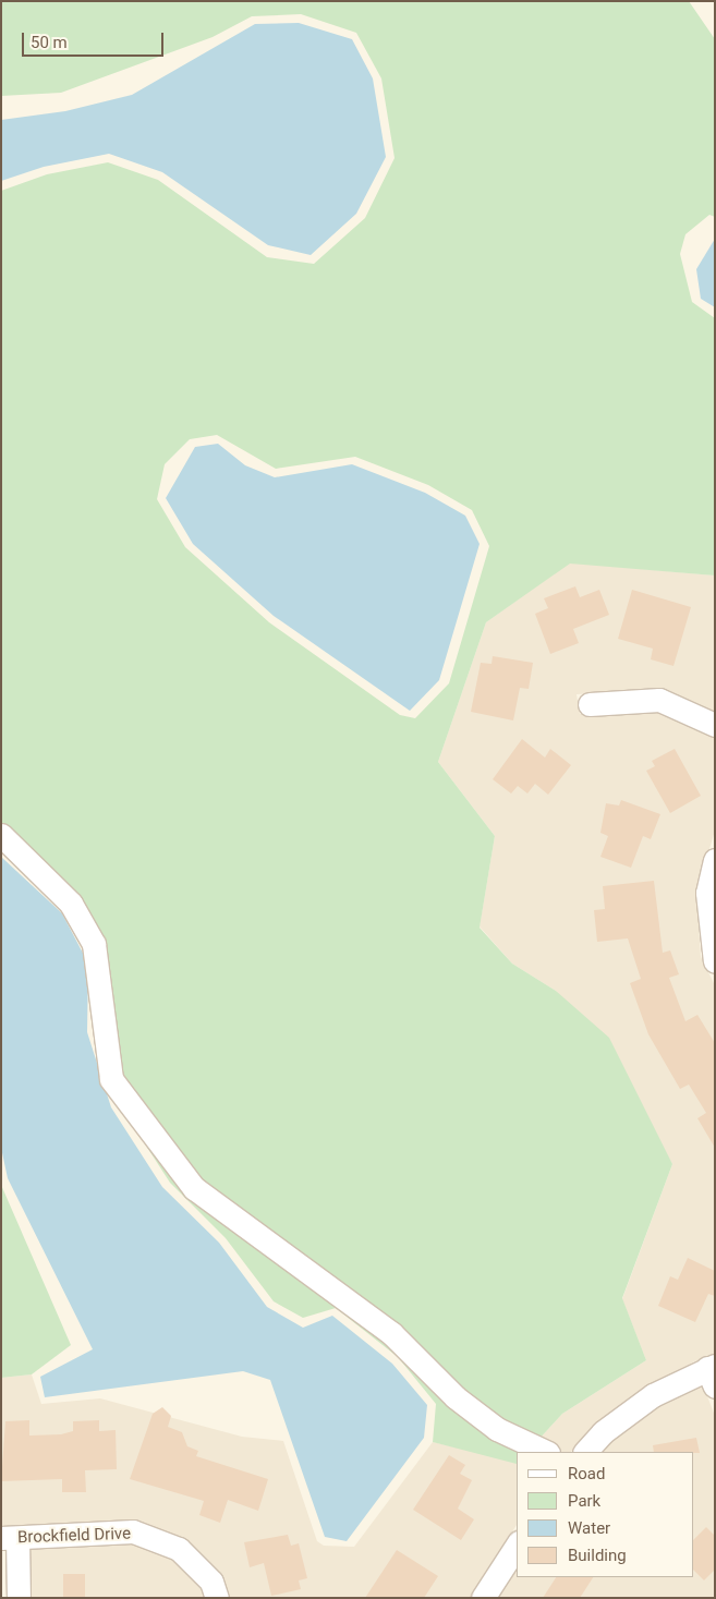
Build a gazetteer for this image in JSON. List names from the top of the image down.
{
  "streets": {
    "street": ["Brockfield Drive"]
  },
  "legend": [
    "Road",
    "Park",
    "Water",
    "Building"
  ],
  "scale_bar": "50 m"
}
